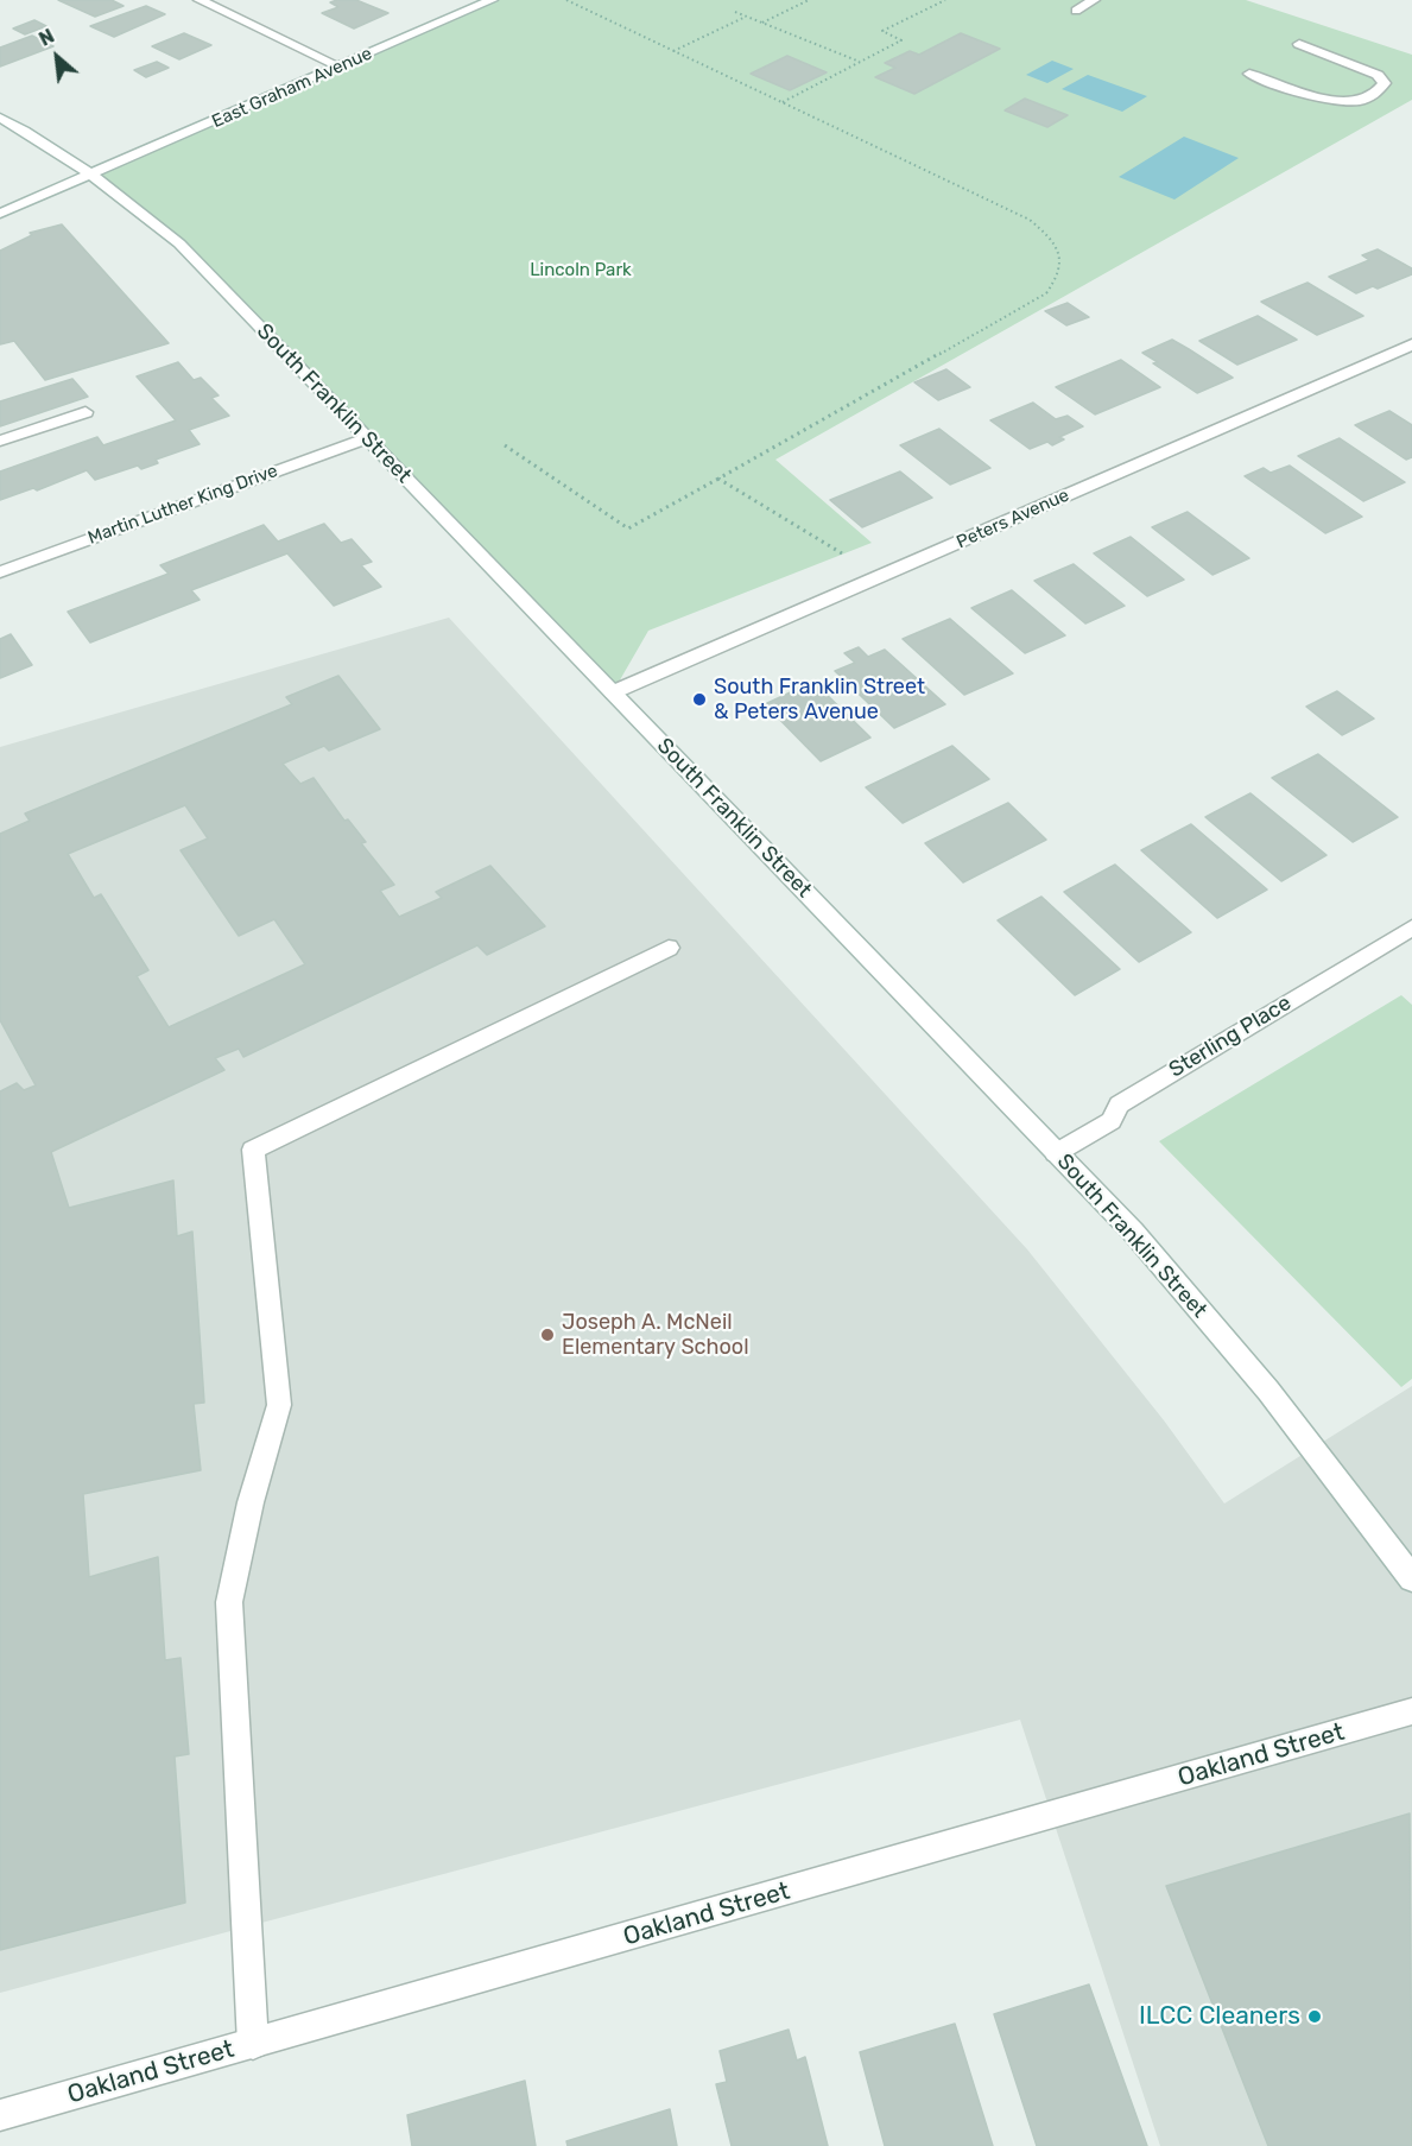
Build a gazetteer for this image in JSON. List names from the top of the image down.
{
  "streets": {
    "street": [
      "East Graham Avenue",
      "South Franklin Street",
      "Martin Luther King Drive",
      "Peters Avenue",
      "Sterling Place",
      "Oakland Street"
    ]
  },
  "crossings": [
    ["East Graham Avenue", "South Franklin Street"],
    ["South Franklin Street", "Martin Luther King Drive"],
    ["South Franklin Street", "Peters Avenue"],
    ["South Franklin Street", "Sterling Place"]
  ],
  "parks": ["Lincoln Park"],
  "places": ["South Franklin Street & Peters Avenue", "Joseph A. McNeil Elementary School", "ILCC Cleaners"],
  "north": "top left"
}
